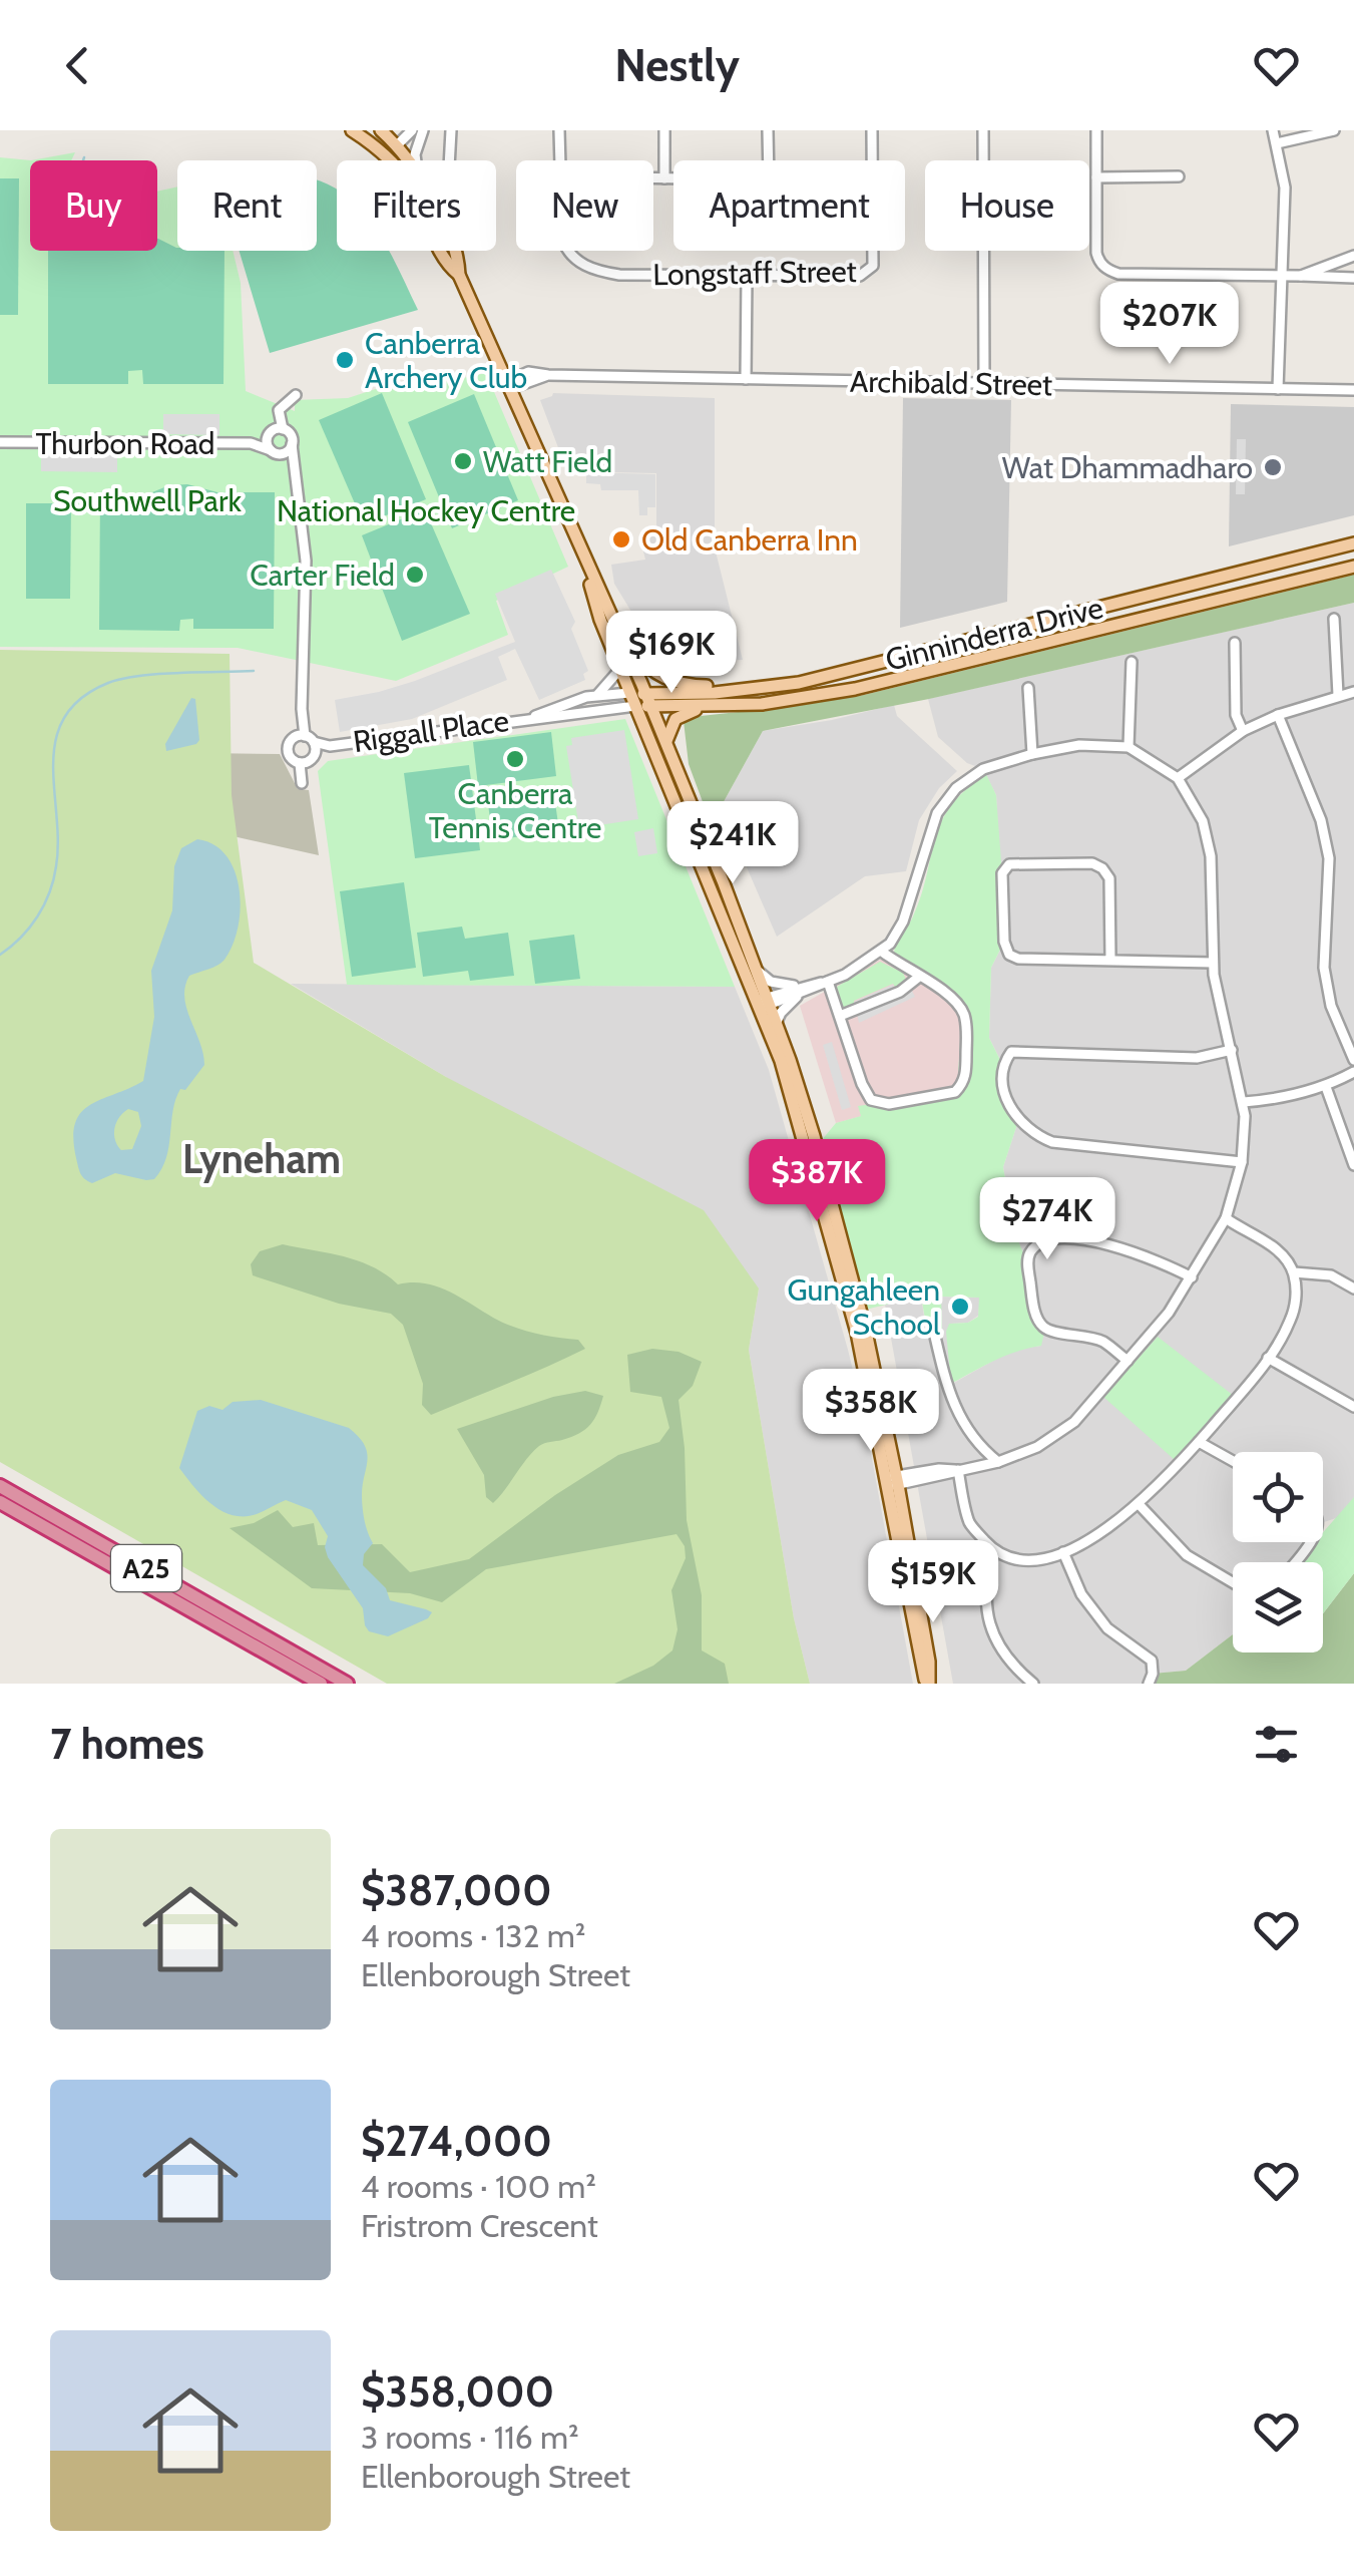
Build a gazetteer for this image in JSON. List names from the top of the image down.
{
  "streets": {
    "highway": ["A25"],
    "main road": ["Ginninderra Drive"],
    "street": [
      "Longstaff Street",
      "Archibald Street",
      "Thurbon Road",
      "Riggall Place"
    ]
  },
  "crossings": [
    ["Ginninderra Drive", "Riggall Place"]
  ],
  "districts": ["Lyneham"],
  "parks": ["Southwell Park", "National Hockey Centre"],
  "places": [
    "Canberra Archery Club",
    "Watt Field",
    "Wat Dhammadharo",
    "Old Canberra Inn",
    "Carter Field",
    "Canberra Tennis Centre",
    "Gungahleen School"
  ],
  "page": {
    "header": "Nestly",
    "chip": [
      "Buy",
      "Rent",
      "Filters",
      "New",
      "Apartment",
      "House"
    ],
    "price": [
      "$207K",
      "$169K",
      "$241K",
      "$387K",
      "$274K",
      "$358K",
      "$159K"
    ],
    "heading": "7 homes",
    "list": [
      {
        "name": "$387,000",
        "note": "4 rooms · 132 m² · Ellenborough Street"
      },
      {
        "name": "$274,000",
        "note": "4 rooms · 100 m² · Fristrom Crescent"
      },
      {
        "name": "$358,000",
        "note": "3 rooms · 116 m² · Ellenborough Street"
      }
    ]
  }
}
